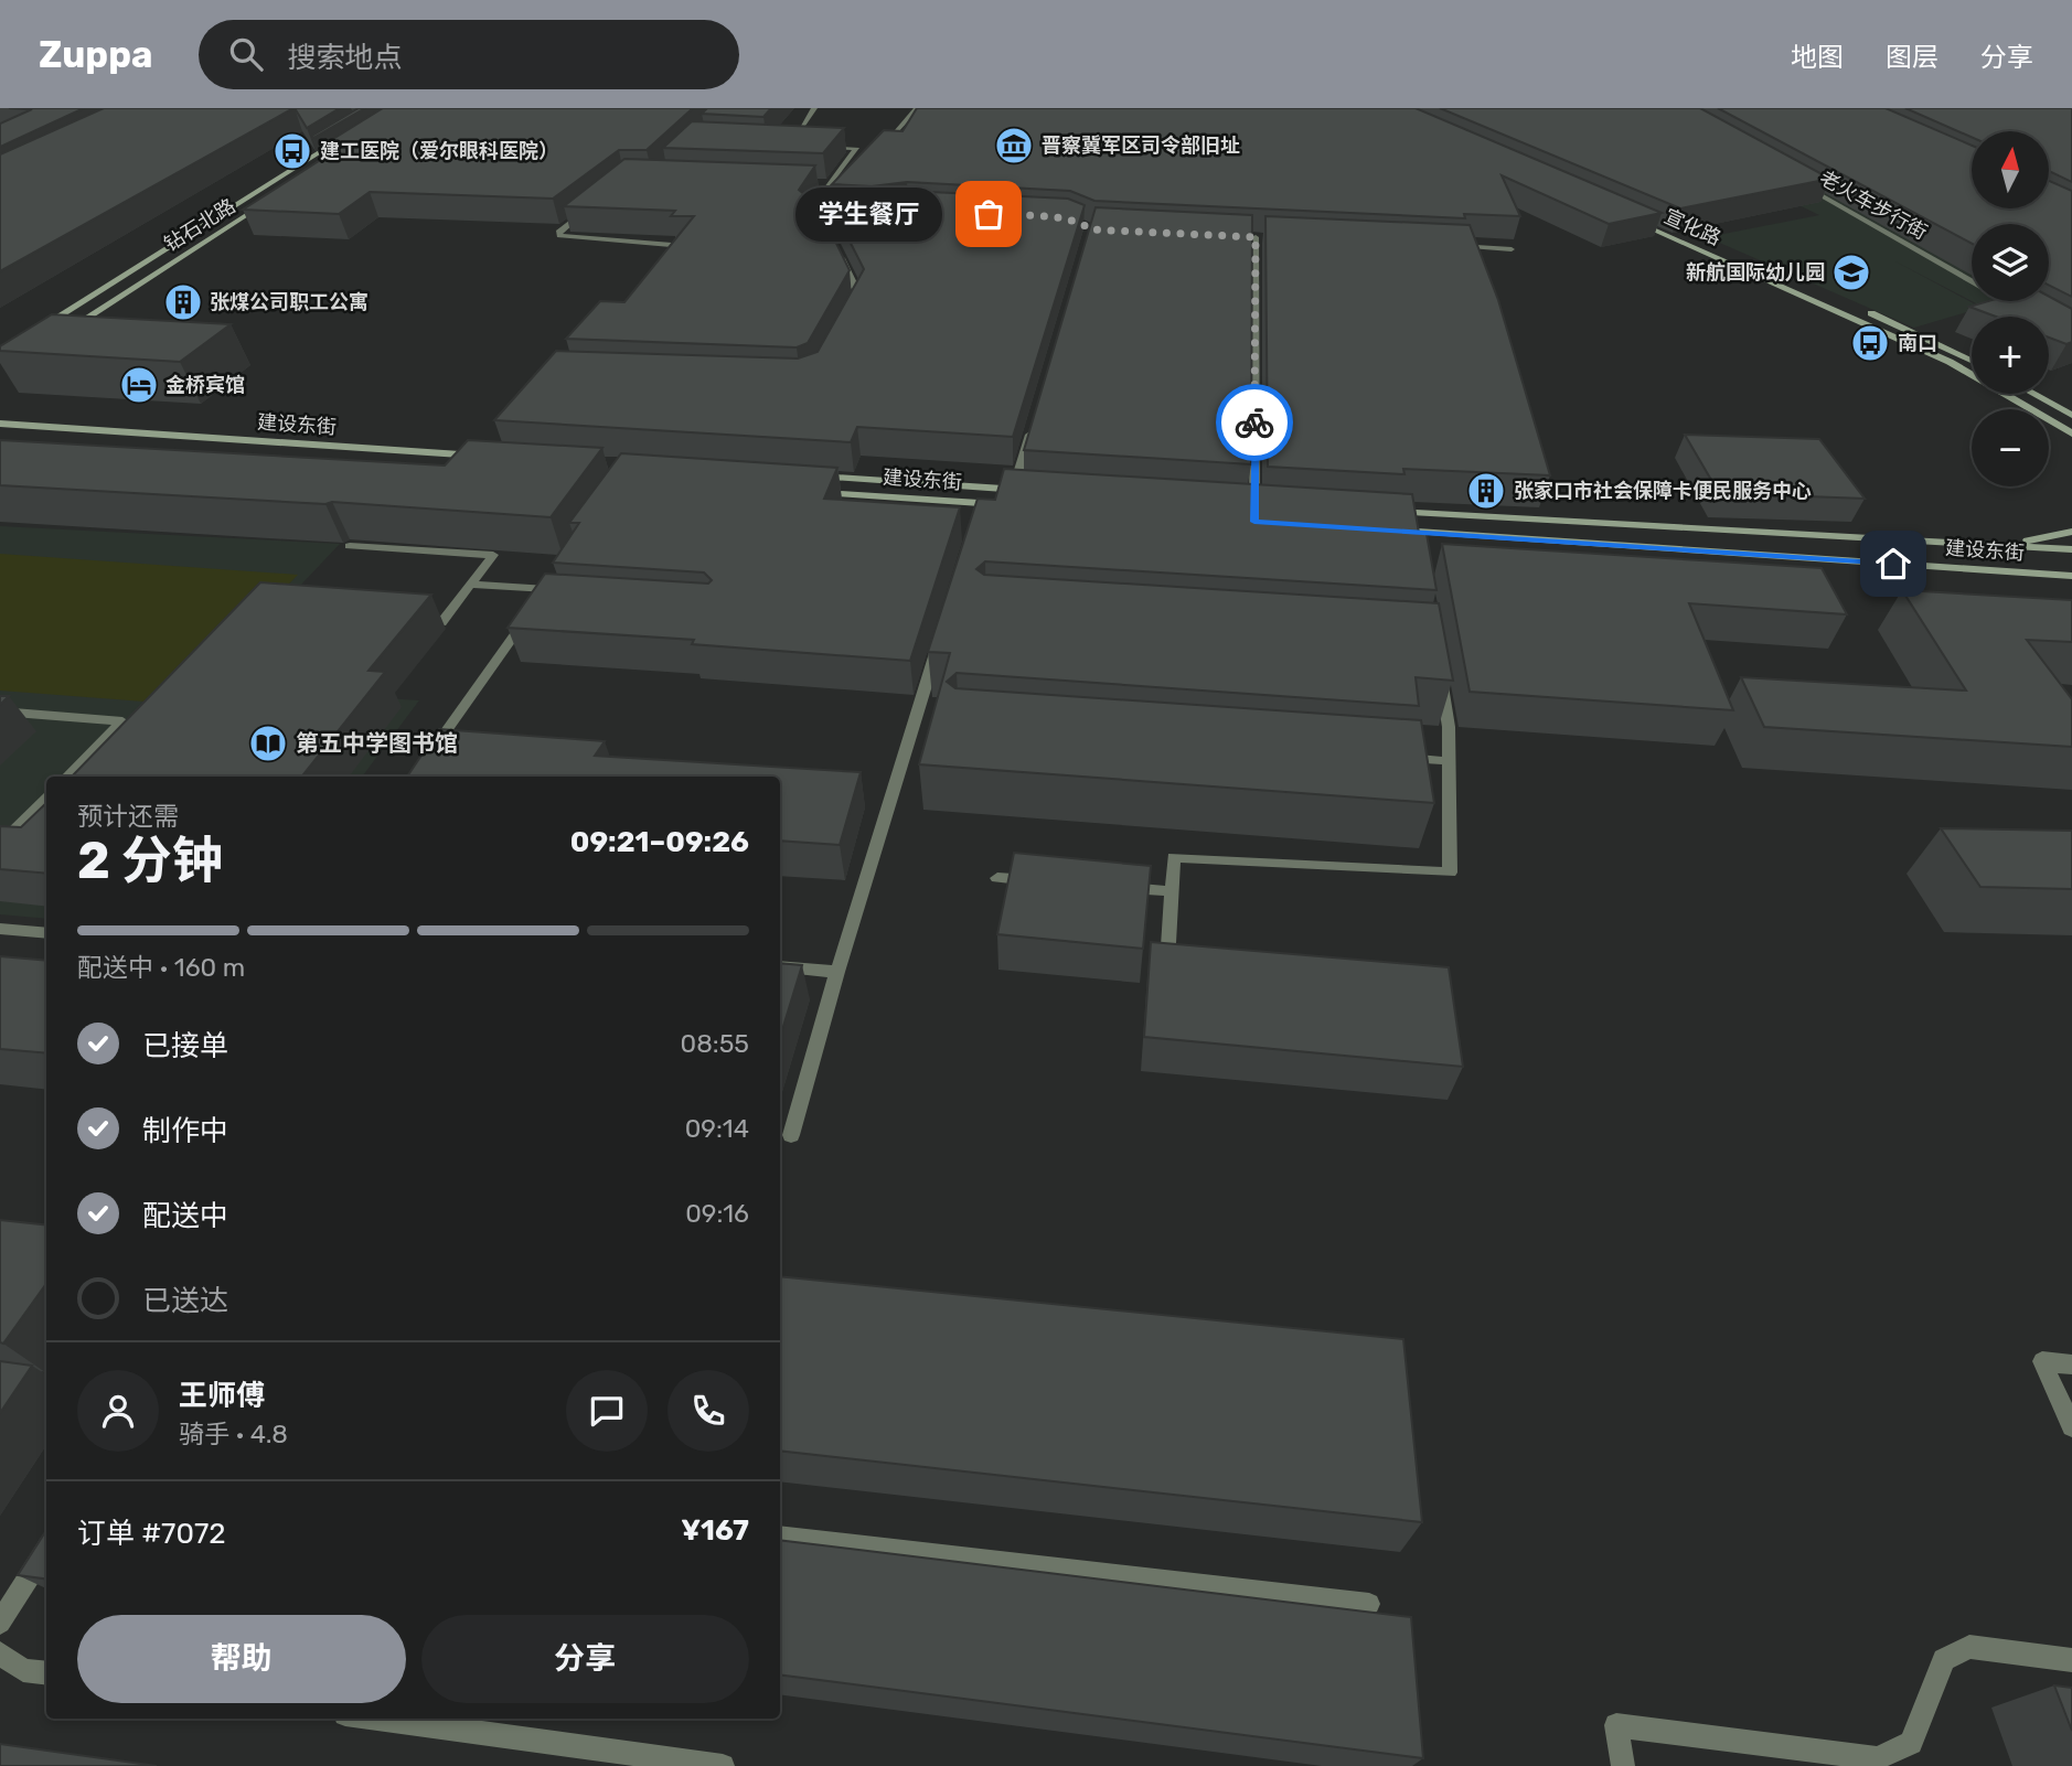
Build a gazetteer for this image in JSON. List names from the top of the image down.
{
  "streets": {
    "main road": ["钻石北路", "宣化路", "建设东街"],
    "street": ["老火车步行街"]
  },
  "places": {
    "museum": ["晋察冀军区司令部旧址"],
    "bus stop": ["建工医院（爱尔眼科医院）", "南口"],
    "other": ["学生餐厅"],
    "school or university": ["新航国际幼儿园"],
    "building": ["张煤公司职工公寓", "张家口市社会保障卡便民服务中心"],
    "hotel": ["金桥宾馆"],
    "library": ["第五中学图书馆"]
  },
  "north": "top",
  "page": {
    "header": "Zuppa",
    "search": "搜索地点",
    "nav": ["地图", "图层", "分享"],
    "map_buttons": ["+", "−"],
    "bubble": "学生餐厅",
    "heading": ["2 分钟", "预计还需", "09:21–09:26"],
    "panel": [
      "王师傅",
      "骑手 · 4.8",
      "订单 #7072",
      "¥167"
    ],
    "bar": "配送中 · 160 m",
    "list": [
      ["已接单", "08:55"],
      ["制作中", "09:14"],
      ["配送中", "09:16"],
      "已送达"
    ],
    "buttons": ["帮助", "分享"]
  }
}
